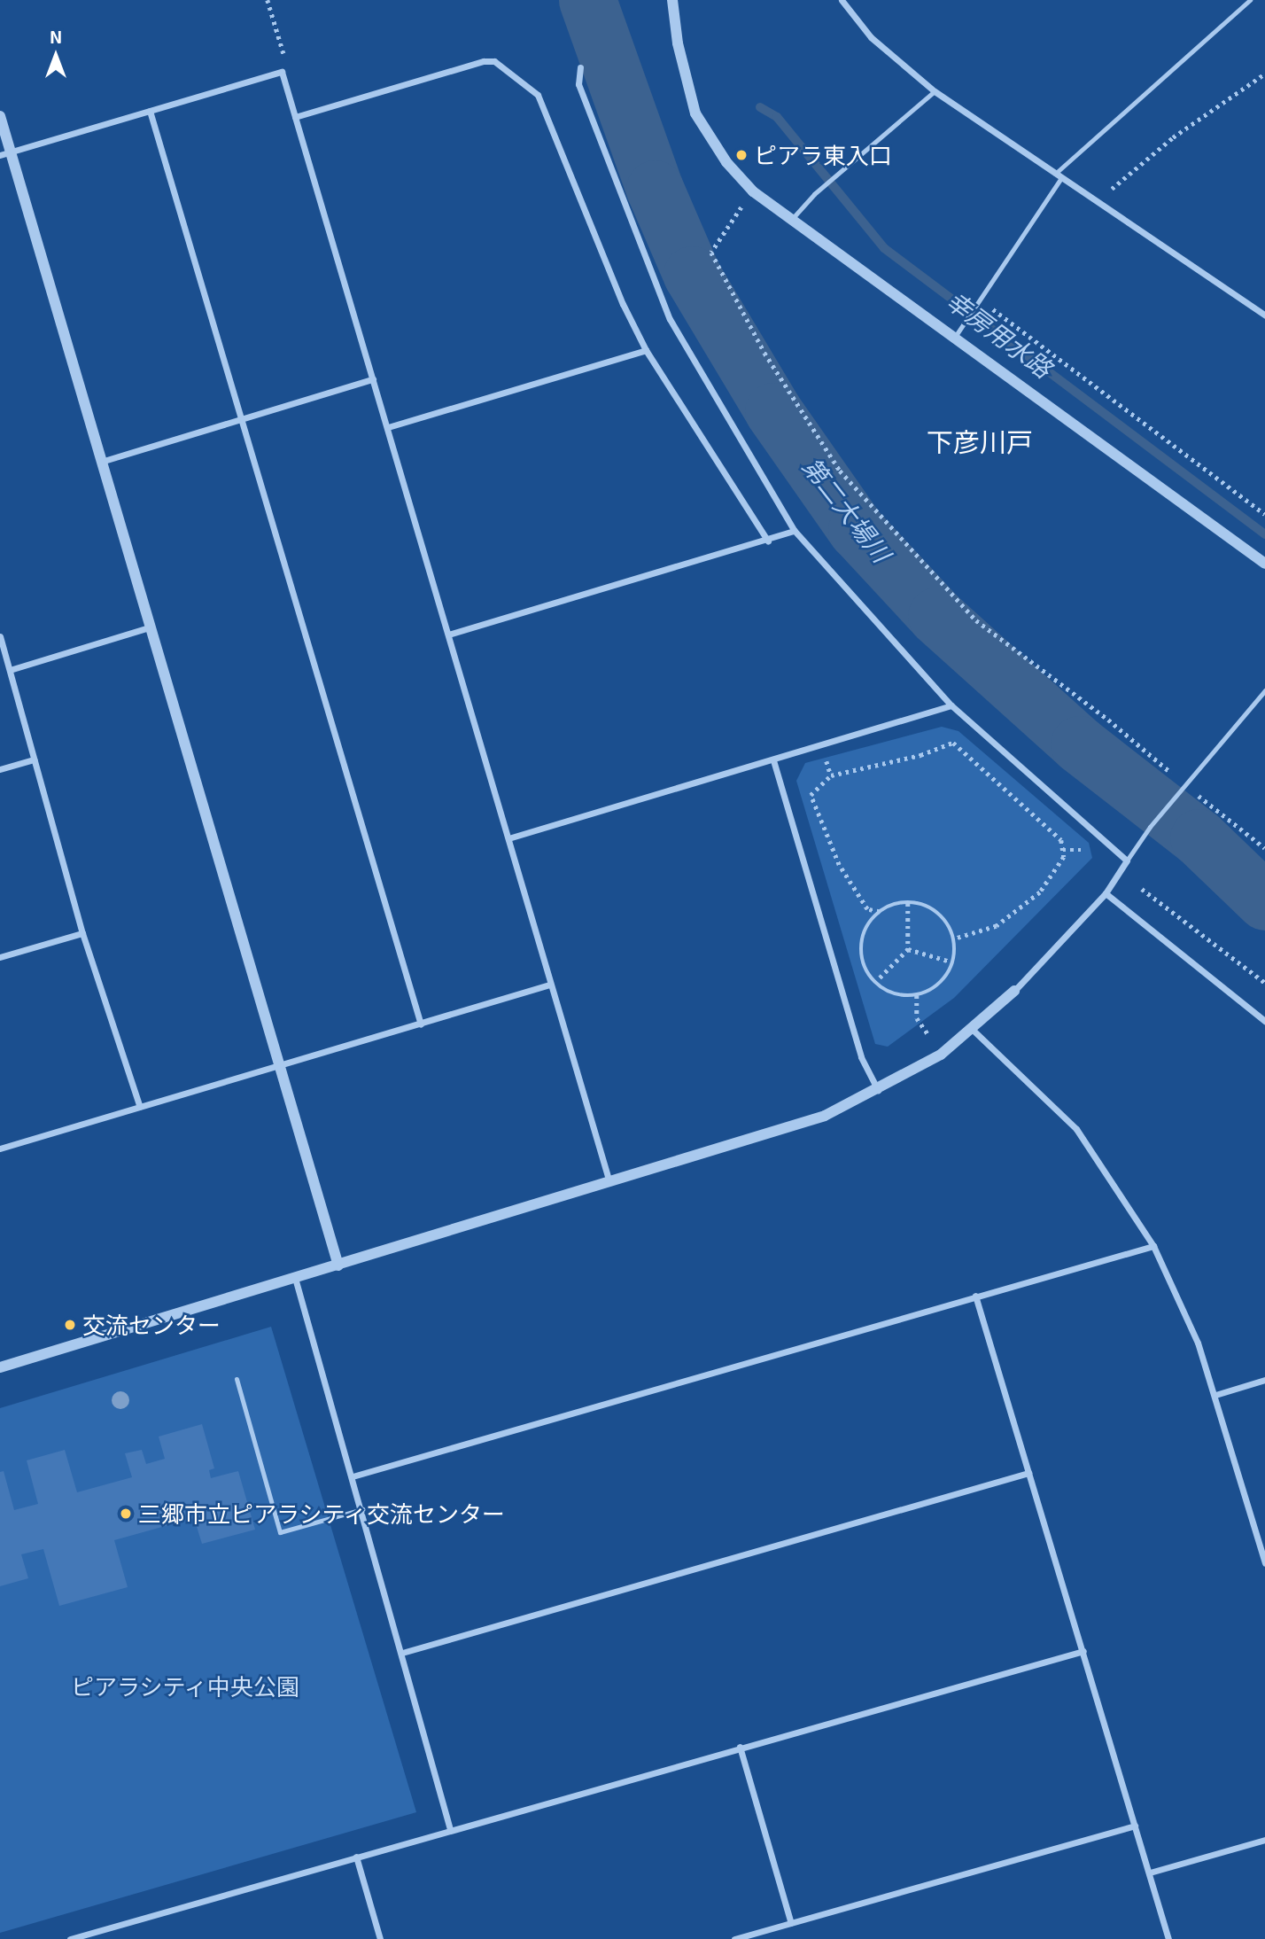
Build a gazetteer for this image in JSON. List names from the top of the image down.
{
  "districts": ["下彦川戸"],
  "water": ["幸房用水路", "第二大場川"],
  "parks": ["ピアラシティ中央公園"],
  "places": ["ピアラ東入口", "交流センター", "三郷市立ピアラシティ交流センター"],
  "north": "top"
}
